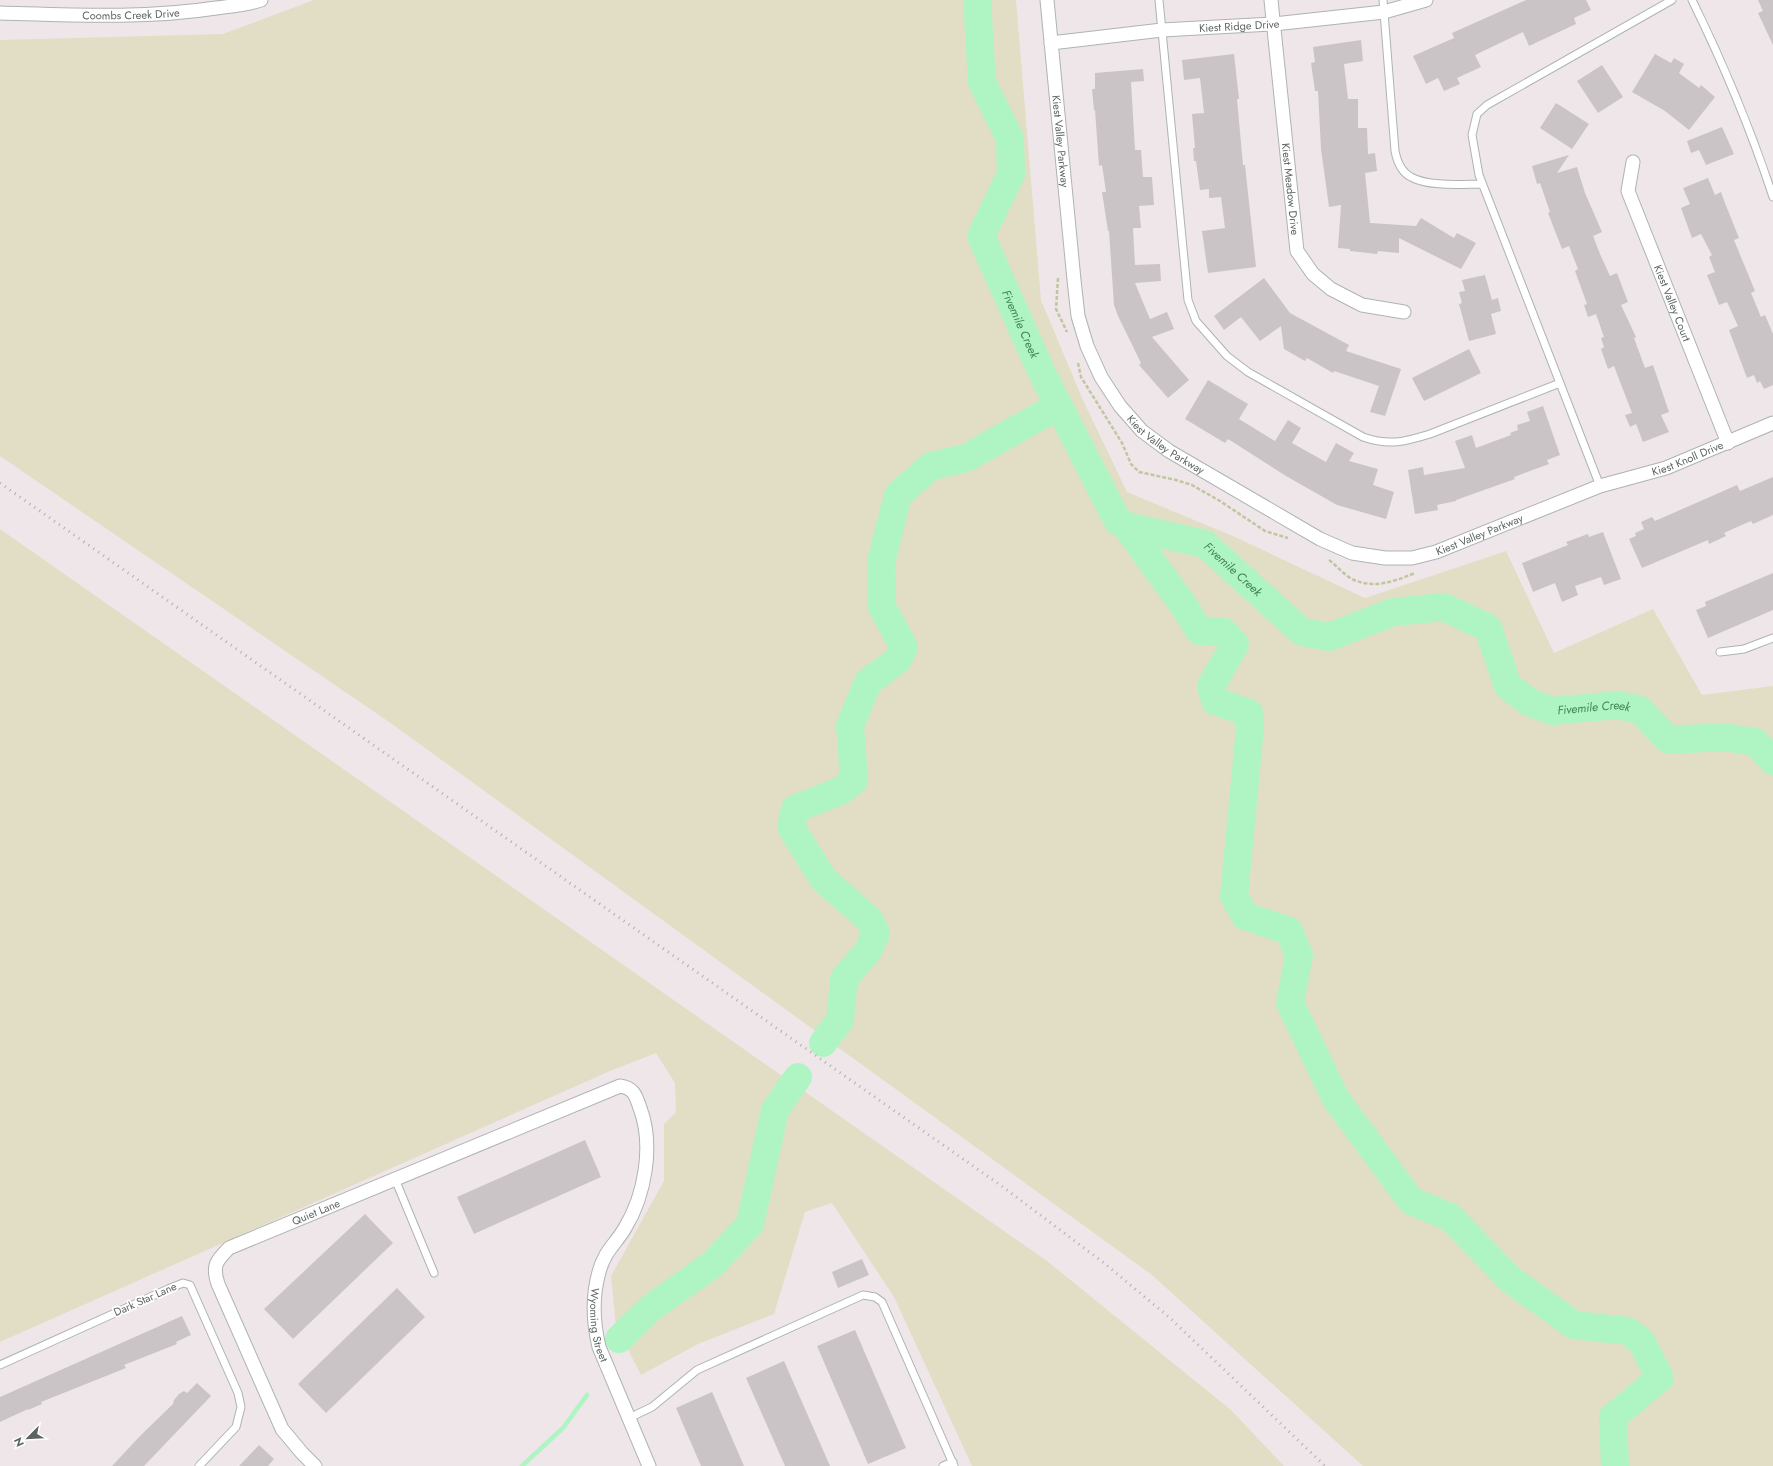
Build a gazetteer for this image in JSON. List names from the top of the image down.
{
  "streets": {
    "street": [
      "Coombs Creek Drive",
      "Kiest Ridge Drive",
      "Kiest Valley Parkway",
      "Kiest Meadow Drive",
      "Kiest Valley Court",
      "Kiest Knoll Drive",
      "Quiet Lane",
      "Wyoming Street"
    ],
    "lane": ["Dark Star Lane"]
  },
  "crossings": [
    ["Kiest Ridge Drive", "Kiest Valley Parkway"],
    ["Kiest Ridge Drive", "Kiest Meadow Drive"],
    ["Kiest Valley Parkway", "Kiest Knoll Drive"],
    ["Kiest Valley Court", "Kiest Knoll Drive"],
    ["Quiet Lane", "Wyoming Street"]
  ],
  "water": ["Fivemile Creek"],
  "north": "bottom left"
}
